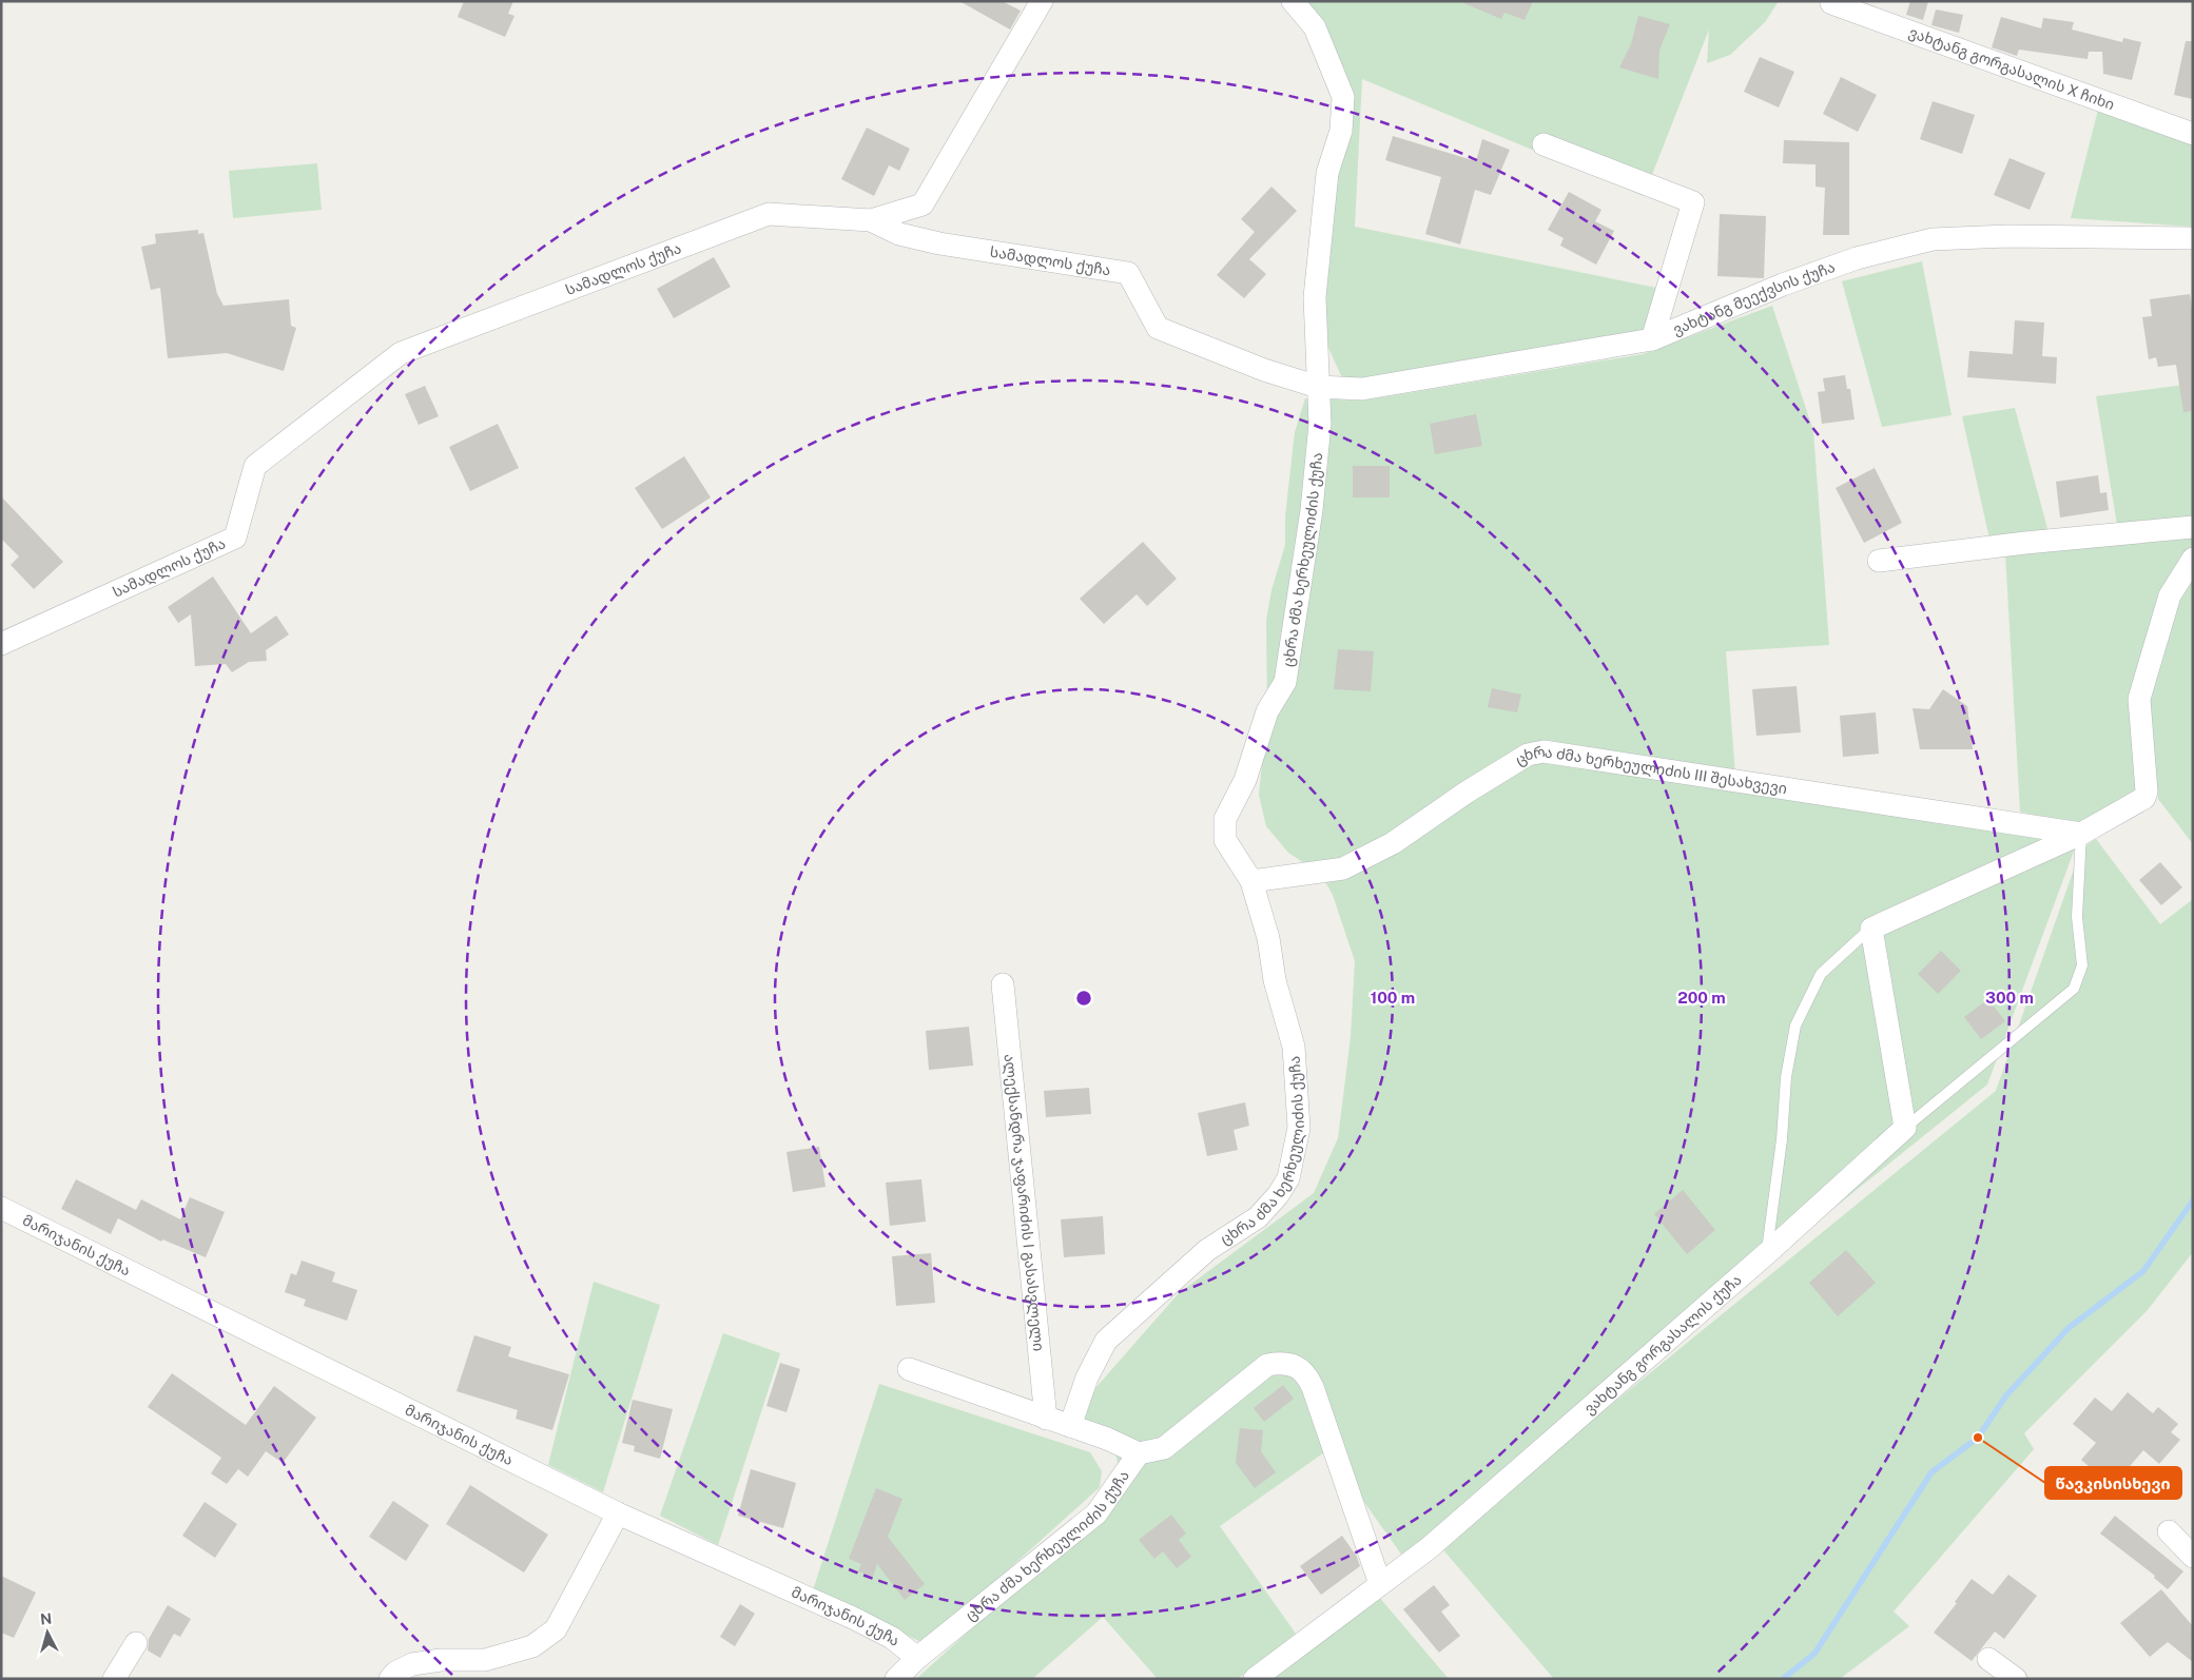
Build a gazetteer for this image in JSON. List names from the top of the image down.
{
  "streets": {
    "street": [
      "ვახტანგ გორგასალის X ჩიხი",
      "სამადლოს ქუჩა",
      "ვახტანგ მეექვსის ქუჩა",
      "ცხრა ძმა ხერხეულიძის ქუჩა",
      "ცხრა ძმა ხერხეულიძის III შესახვევი",
      "ალექსანდრა ჯაფარიძის I გასასვლელი",
      "მარიჯანის ქუჩა",
      "ვახტანგ გორგასალის ქუჩა"
    ]
  },
  "crossings": [
    ["სამადლოს ქუჩა", "ვახტანგ მეექვსის ქუჩა"],
    ["სამადლოს ქუჩა", "ცხრა ძმა ხერხეულიძის ქუჩა"],
    ["ვახტანგ მეექვსის ქუჩა", "ცხრა ძმა ხერხეულიძის ქუჩა"],
    ["ცხრა ძმა ხერხეულიძის ქუჩა", "ცხრა ძმა ხერხეულიძის III შესახვევი"],
    ["ცხრა ძმა ხერხეულიძის ქუჩა", "ალექსანდრა ჯაფარიძის I გასასვლელი"],
    ["ცხრა ძმა ხერხეულიძის ქუჩა", "მარიჯანის ქუჩა"]
  ],
  "places": ["წავკისისხევი"],
  "north": "top",
  "rings": ["100 m", "200 m", "300 m"]
}
